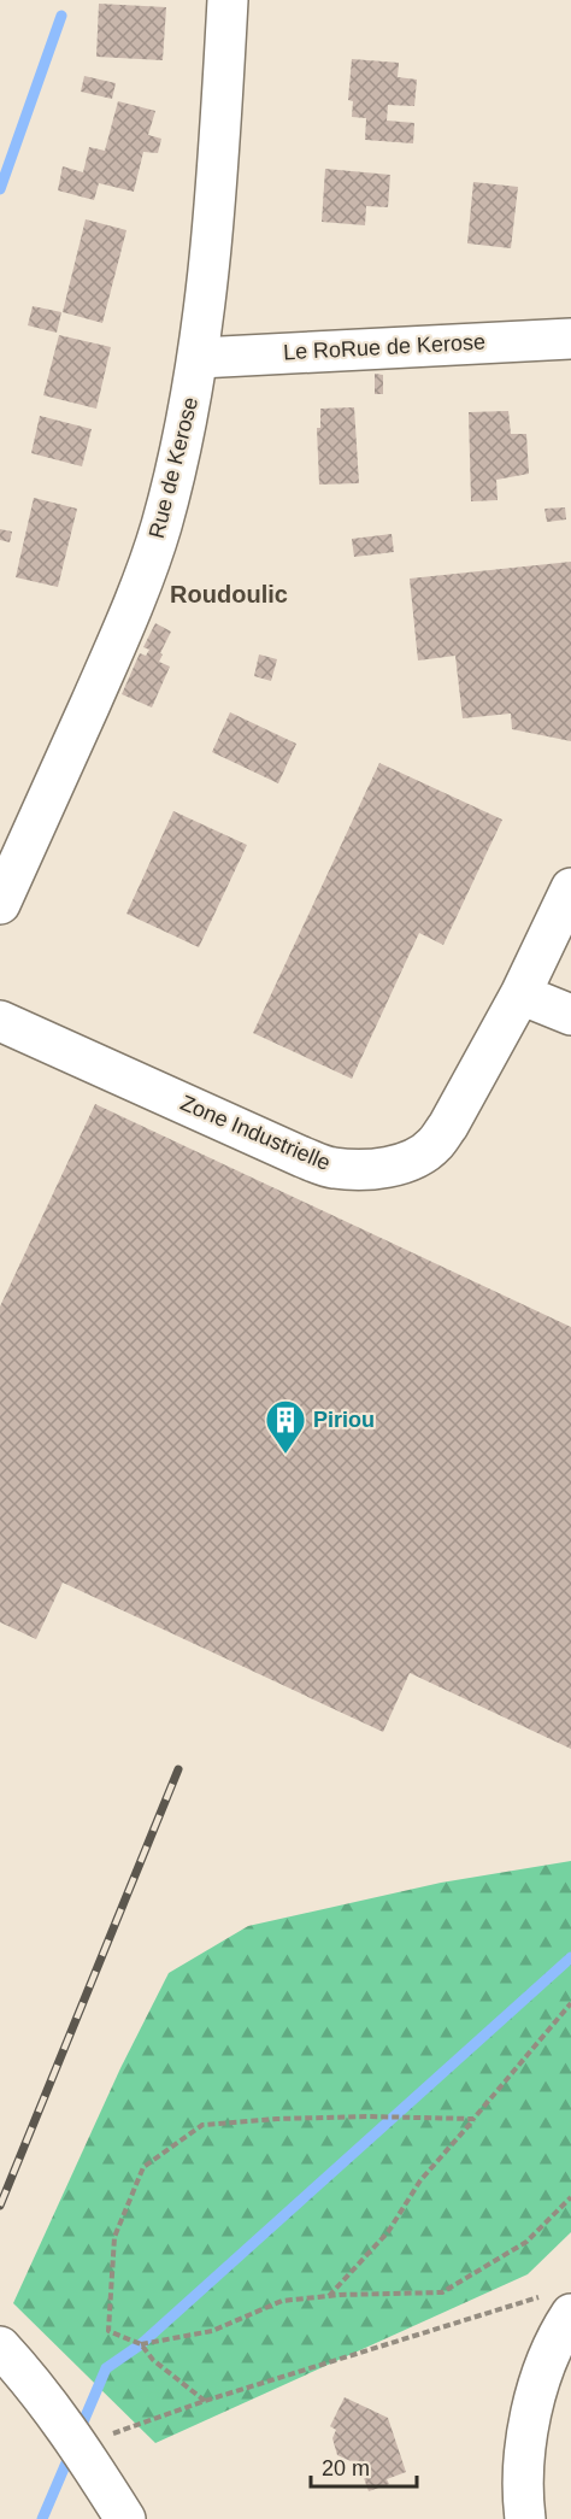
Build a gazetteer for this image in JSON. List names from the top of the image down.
{
  "streets": {
    "street": ["Le RoRue de Kerose", "Rue de Kerose", "Zone Industrielle"]
  },
  "crossings": [
    ["Le RoRue de Kerose", "Rue de Kerose"]
  ],
  "districts": ["Roudoulic"],
  "places": {
    "building": ["Piriou"]
  },
  "scale_bar": "20 m"
}
